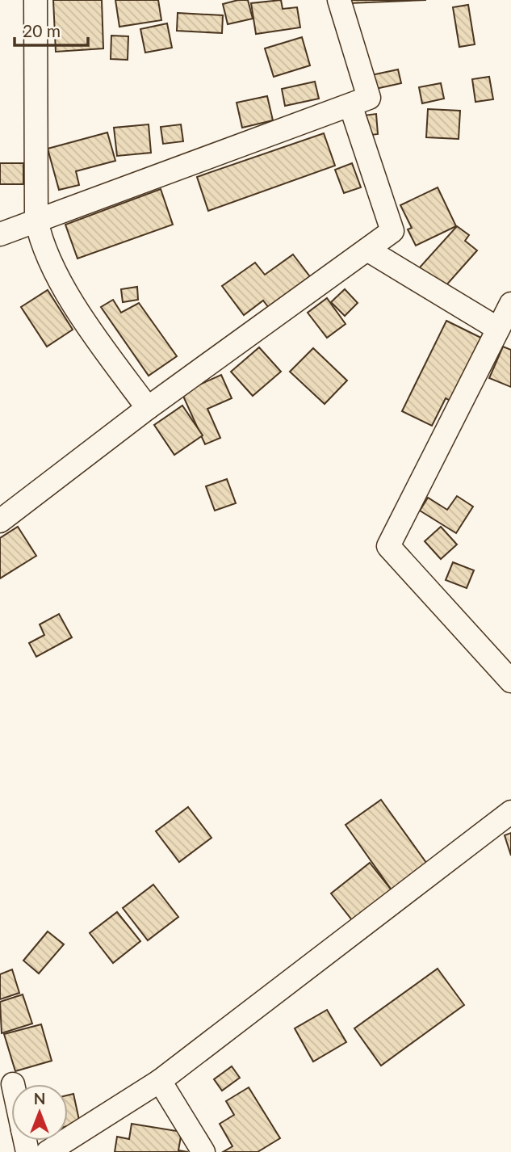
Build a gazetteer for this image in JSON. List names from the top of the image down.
{
  "scale_bar": "20 m",
  "north": "top"
}
